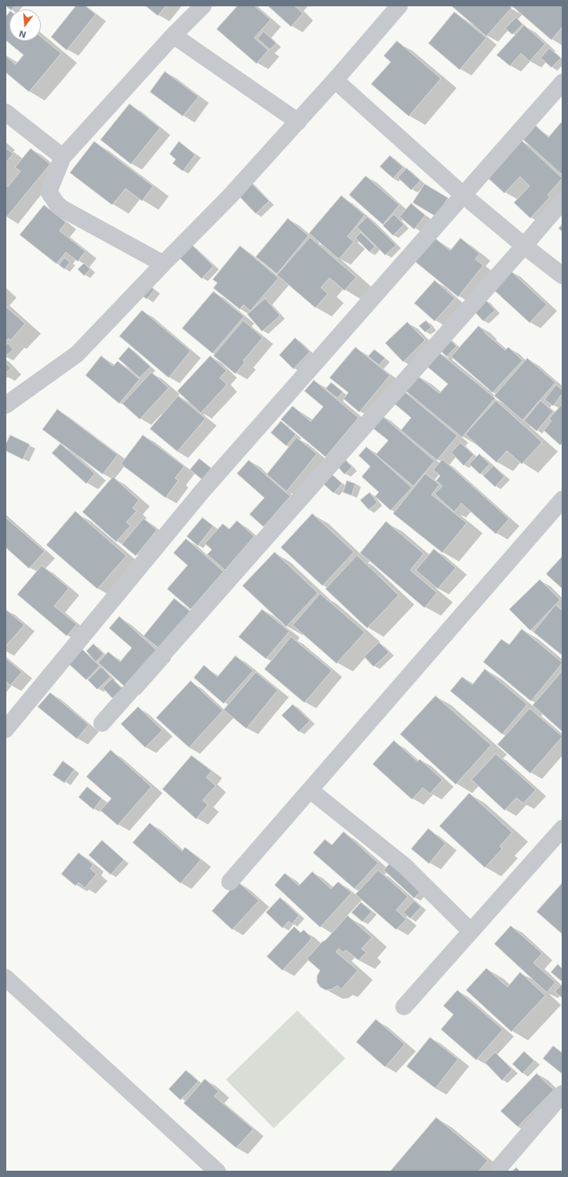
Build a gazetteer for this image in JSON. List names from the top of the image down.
{
  "north": "bottom"
}
